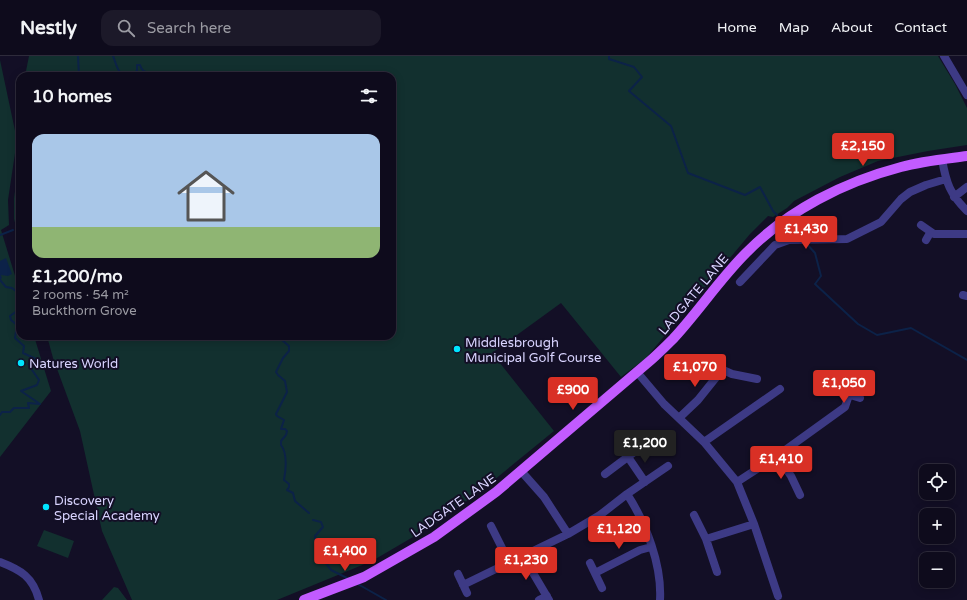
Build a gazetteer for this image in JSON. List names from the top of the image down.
{
  "streets": {
    "main road": ["LADGATE LANE"]
  },
  "places": ["Middlesbrough Municipal Golf Course", "Natures World", "Discovery Special Academy"],
  "page": {
    "header": "Nestly",
    "search": "Search here",
    "nav": [
      "Home",
      "Map",
      "About",
      "Contact"
    ],
    "heading": "10 homes",
    "list": [
      {
        "name": "£1,200/mo",
        "note": "2 rooms · 54 m² · Buckthorn Grove"
      }
    ],
    "price": [
      "£2,150",
      "£1,430",
      "£1,070",
      "£1,050",
      "£900",
      "£1,200",
      "£1,410",
      "£1,120",
      "£1,400",
      "£1,230"
    ],
    "map_buttons": ["+", "−"]
  }
}
